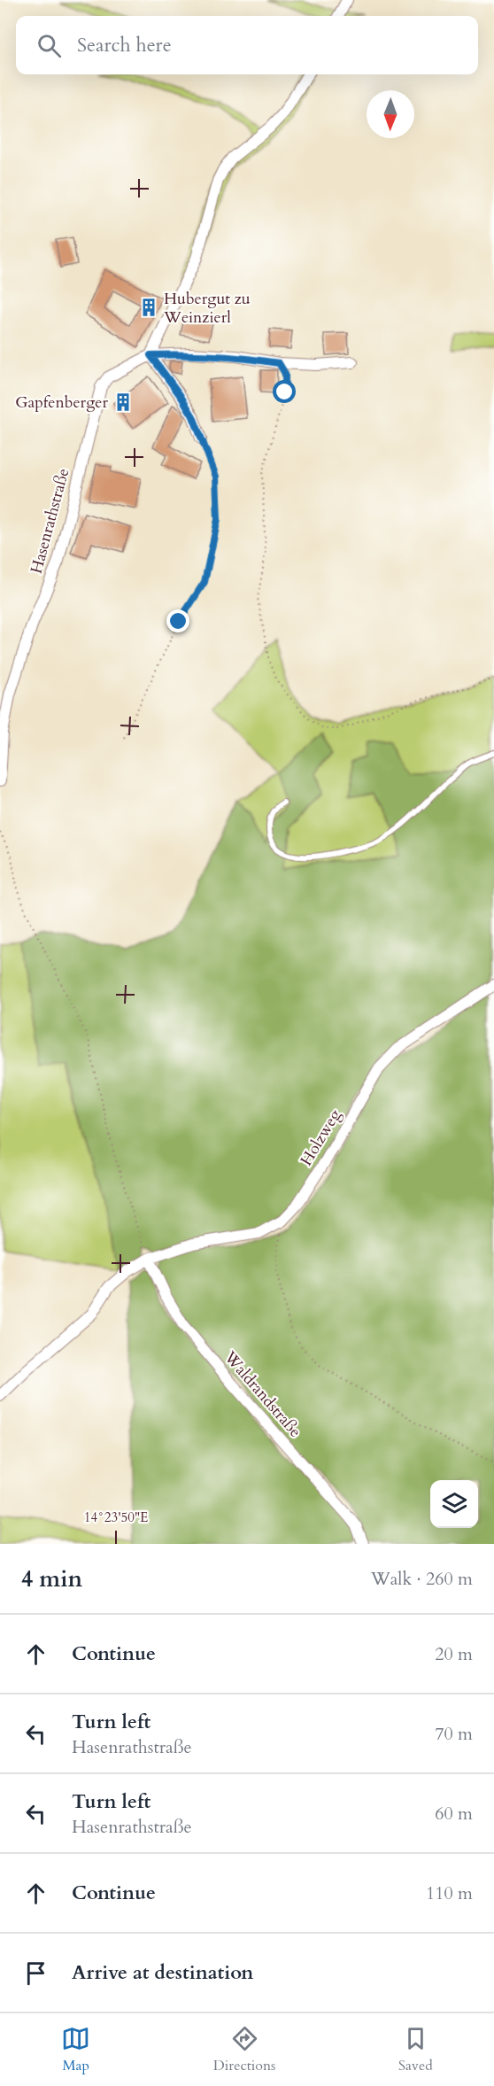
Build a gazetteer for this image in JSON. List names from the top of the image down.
{
  "streets": {
    "street": ["Hasenrathstraße", "Holzweg", "Waldrandstraße"]
  },
  "crossings": [
    ["Holzweg", "Waldrandstraße"]
  ],
  "places": {
    "building": ["Hubergut zu Weinzierl", "Gapfenberger"]
  },
  "north": "bottom",
  "page": {
    "search": "Search here",
    "heading": ["4 min", "Walk · 260 m"],
    "list": [
      ["Continue", "20 m"],
      ["Turn left", "Hasenrathstraße", "70 m"],
      ["Turn left", "Hasenrathstraße", "60 m"],
      ["Continue", "110 m"],
      "Arrive at destination"
    ],
    "nav": ["Map", "Directions", "Saved"]
  },
  "coordinates": ["14°23'50\"E"]
}
